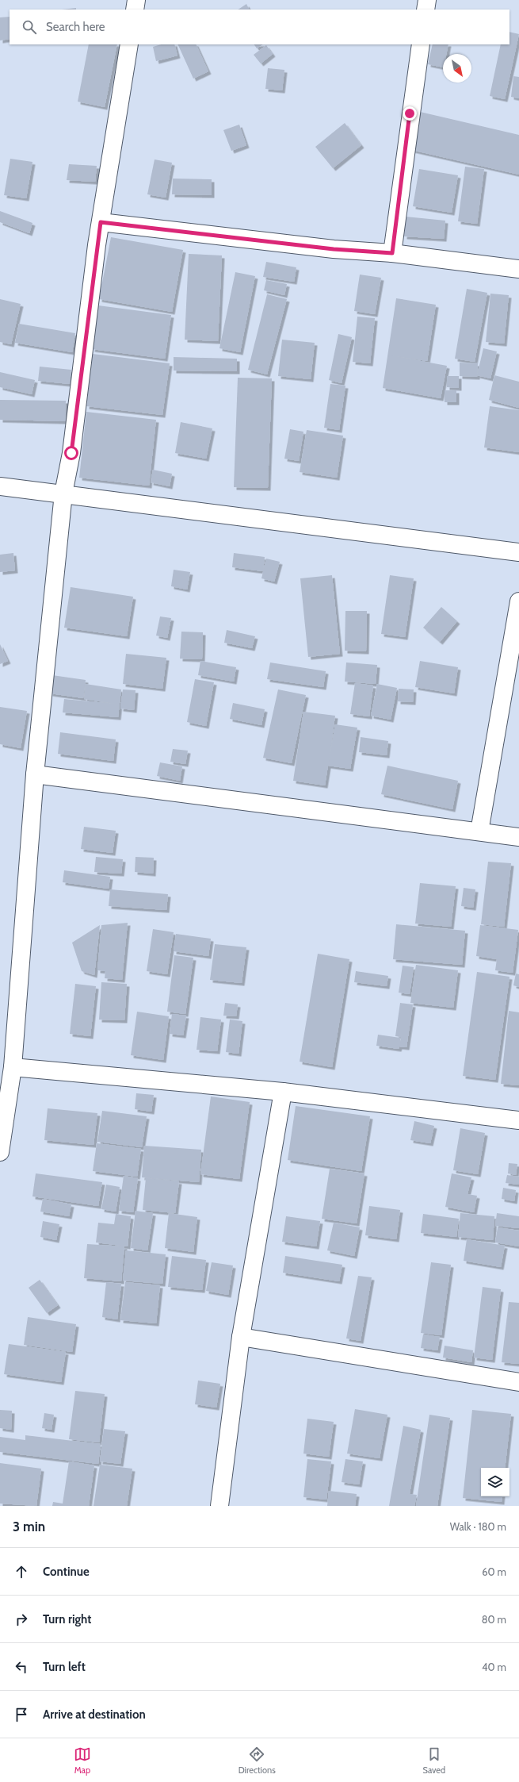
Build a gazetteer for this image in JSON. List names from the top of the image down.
{
  "north": "bottom right",
  "page": {
    "search": "Search here",
    "heading": ["3 min", "Walk · 180 m"],
    "list": [
      ["Continue", "60 m"],
      ["Turn right", "80 m"],
      ["Turn left", "40 m"],
      "Arrive at destination"
    ],
    "nav": ["Map", "Directions", "Saved"]
  }
}
